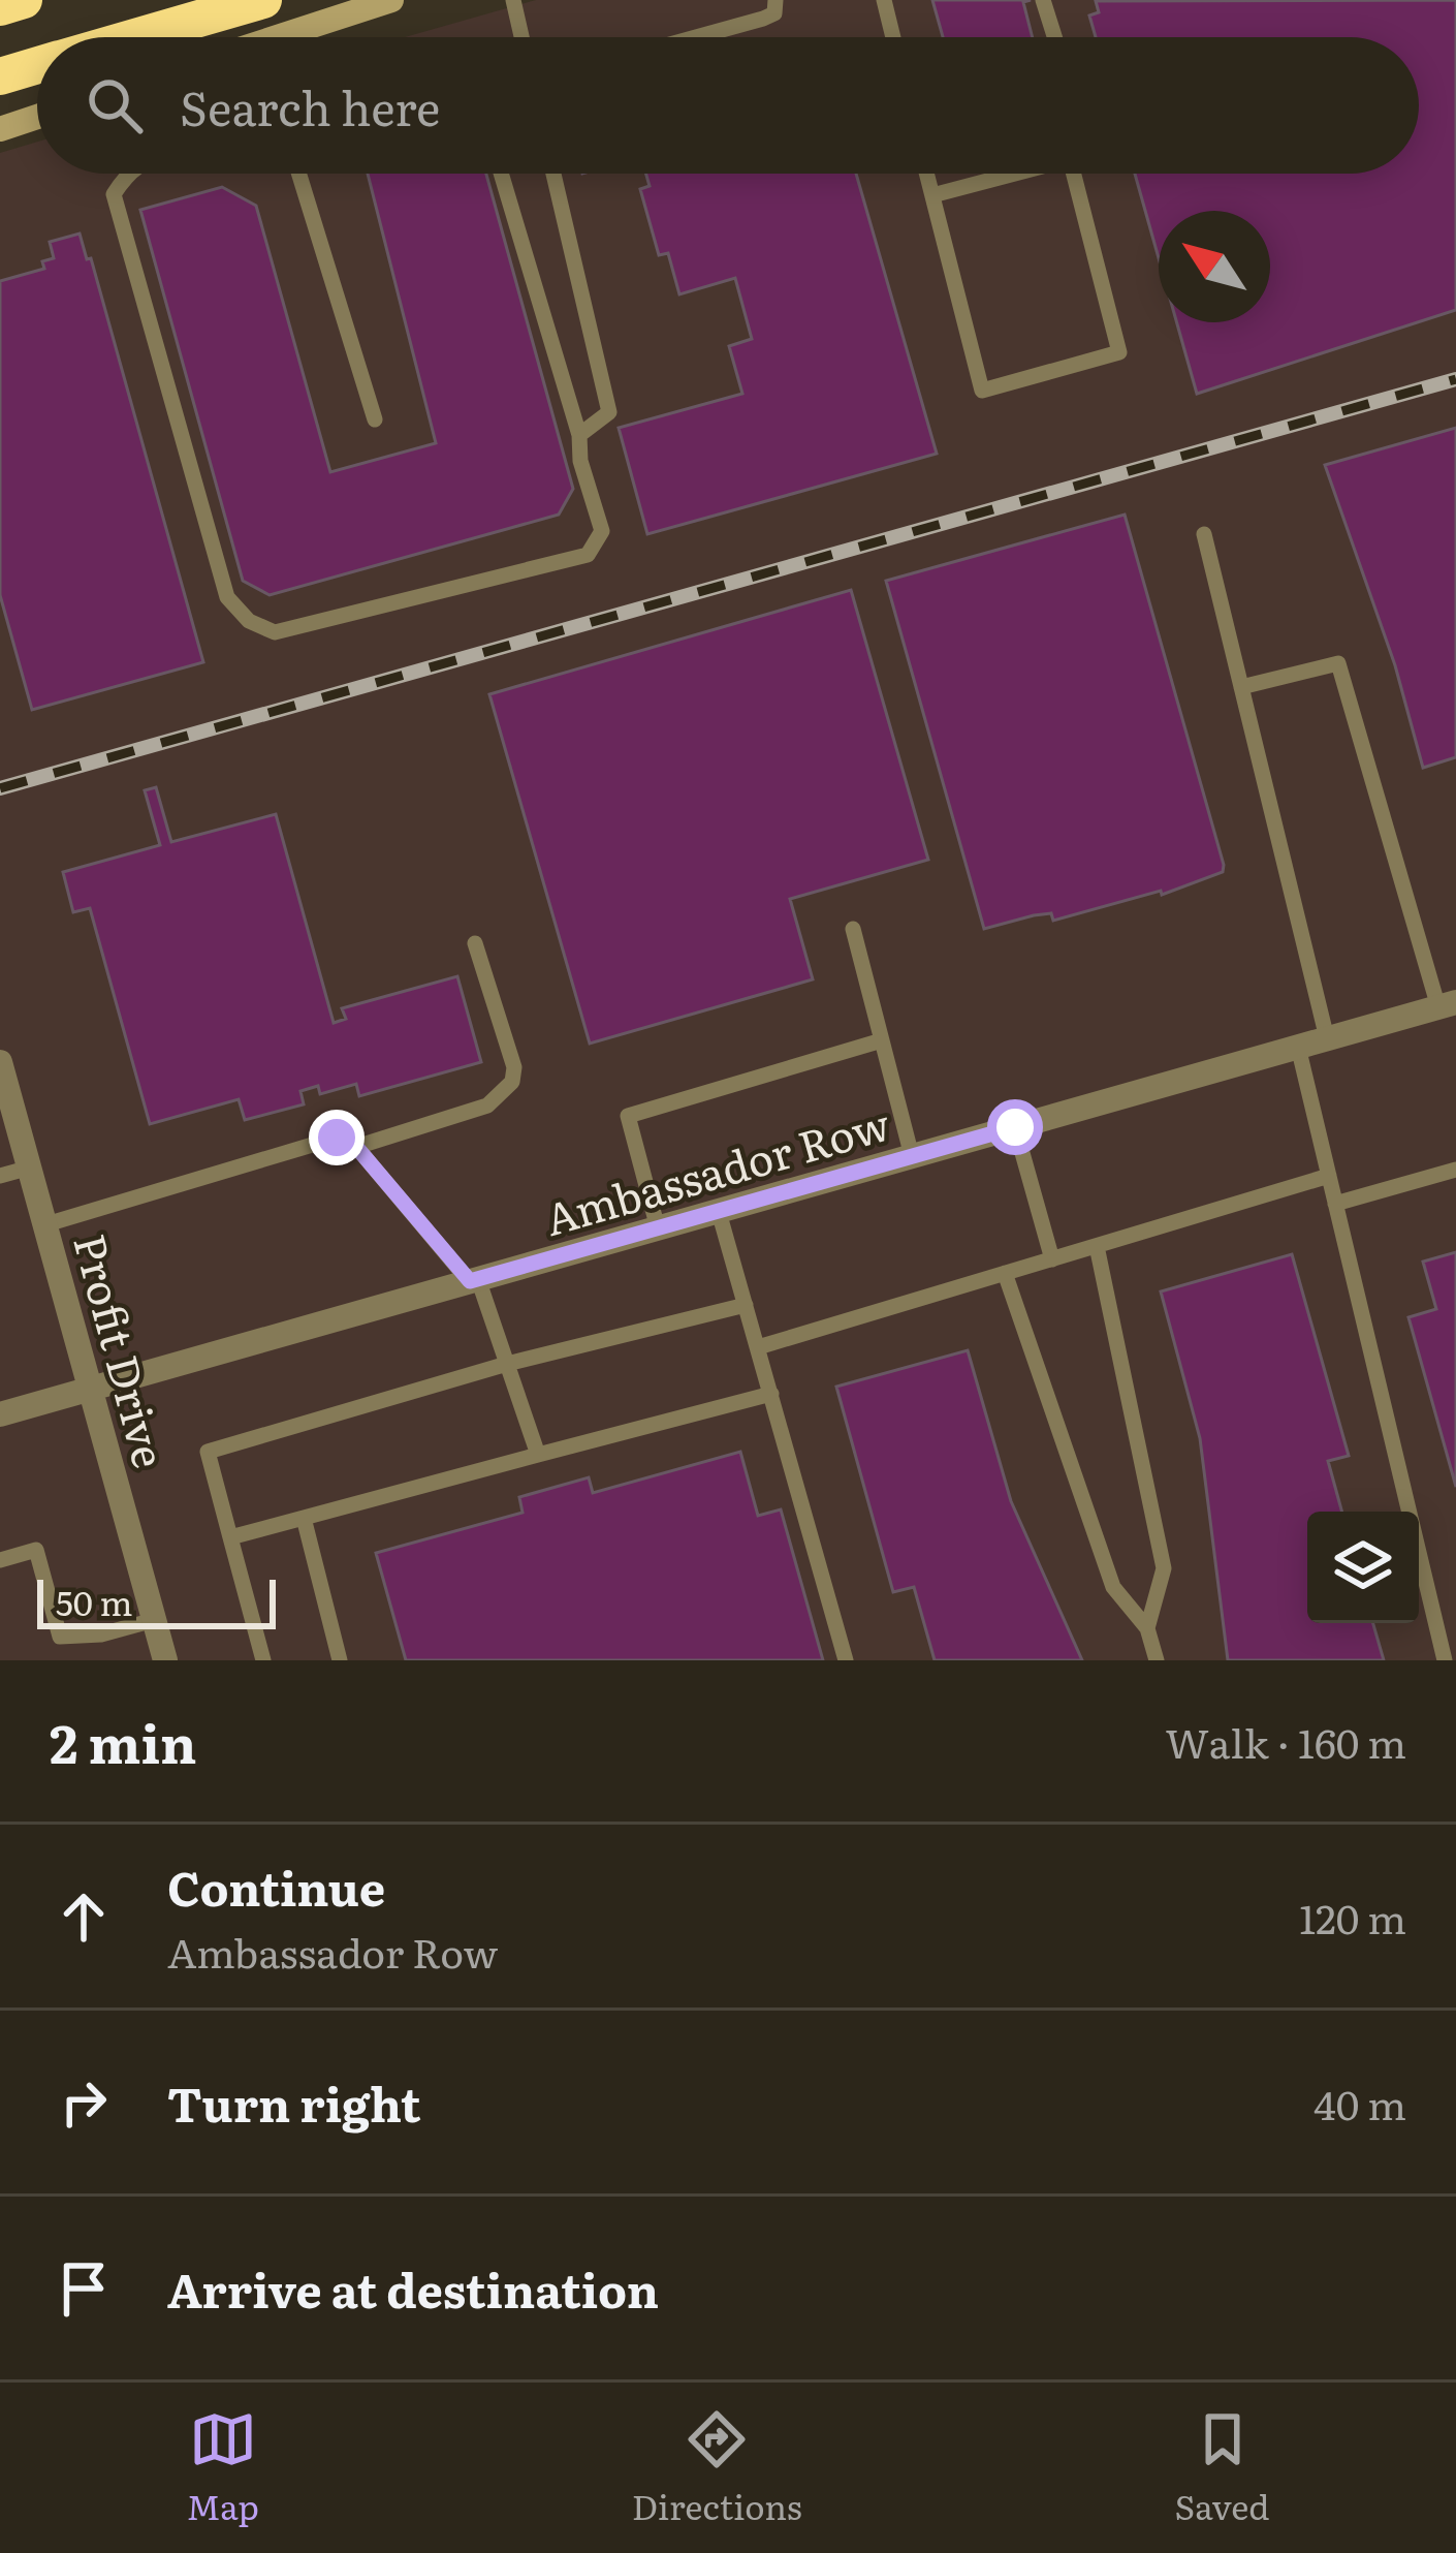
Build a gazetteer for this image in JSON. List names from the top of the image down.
{
  "streets": {
    "street": ["Ambassador Row", "Profit Drive"]
  },
  "crossings": [
    ["Ambassador Row", "Profit Drive"]
  ],
  "scale_bar": "50 m",
  "north": "top left",
  "page": {
    "search": "Search here",
    "scale": "50 m",
    "heading": ["2 min", "Walk · 160 m"],
    "list": [
      ["Continue", "Ambassador Row", "120 m"],
      ["Turn right", "40 m"],
      "Arrive at destination"
    ],
    "nav": ["Map", "Directions", "Saved"]
  }
}
